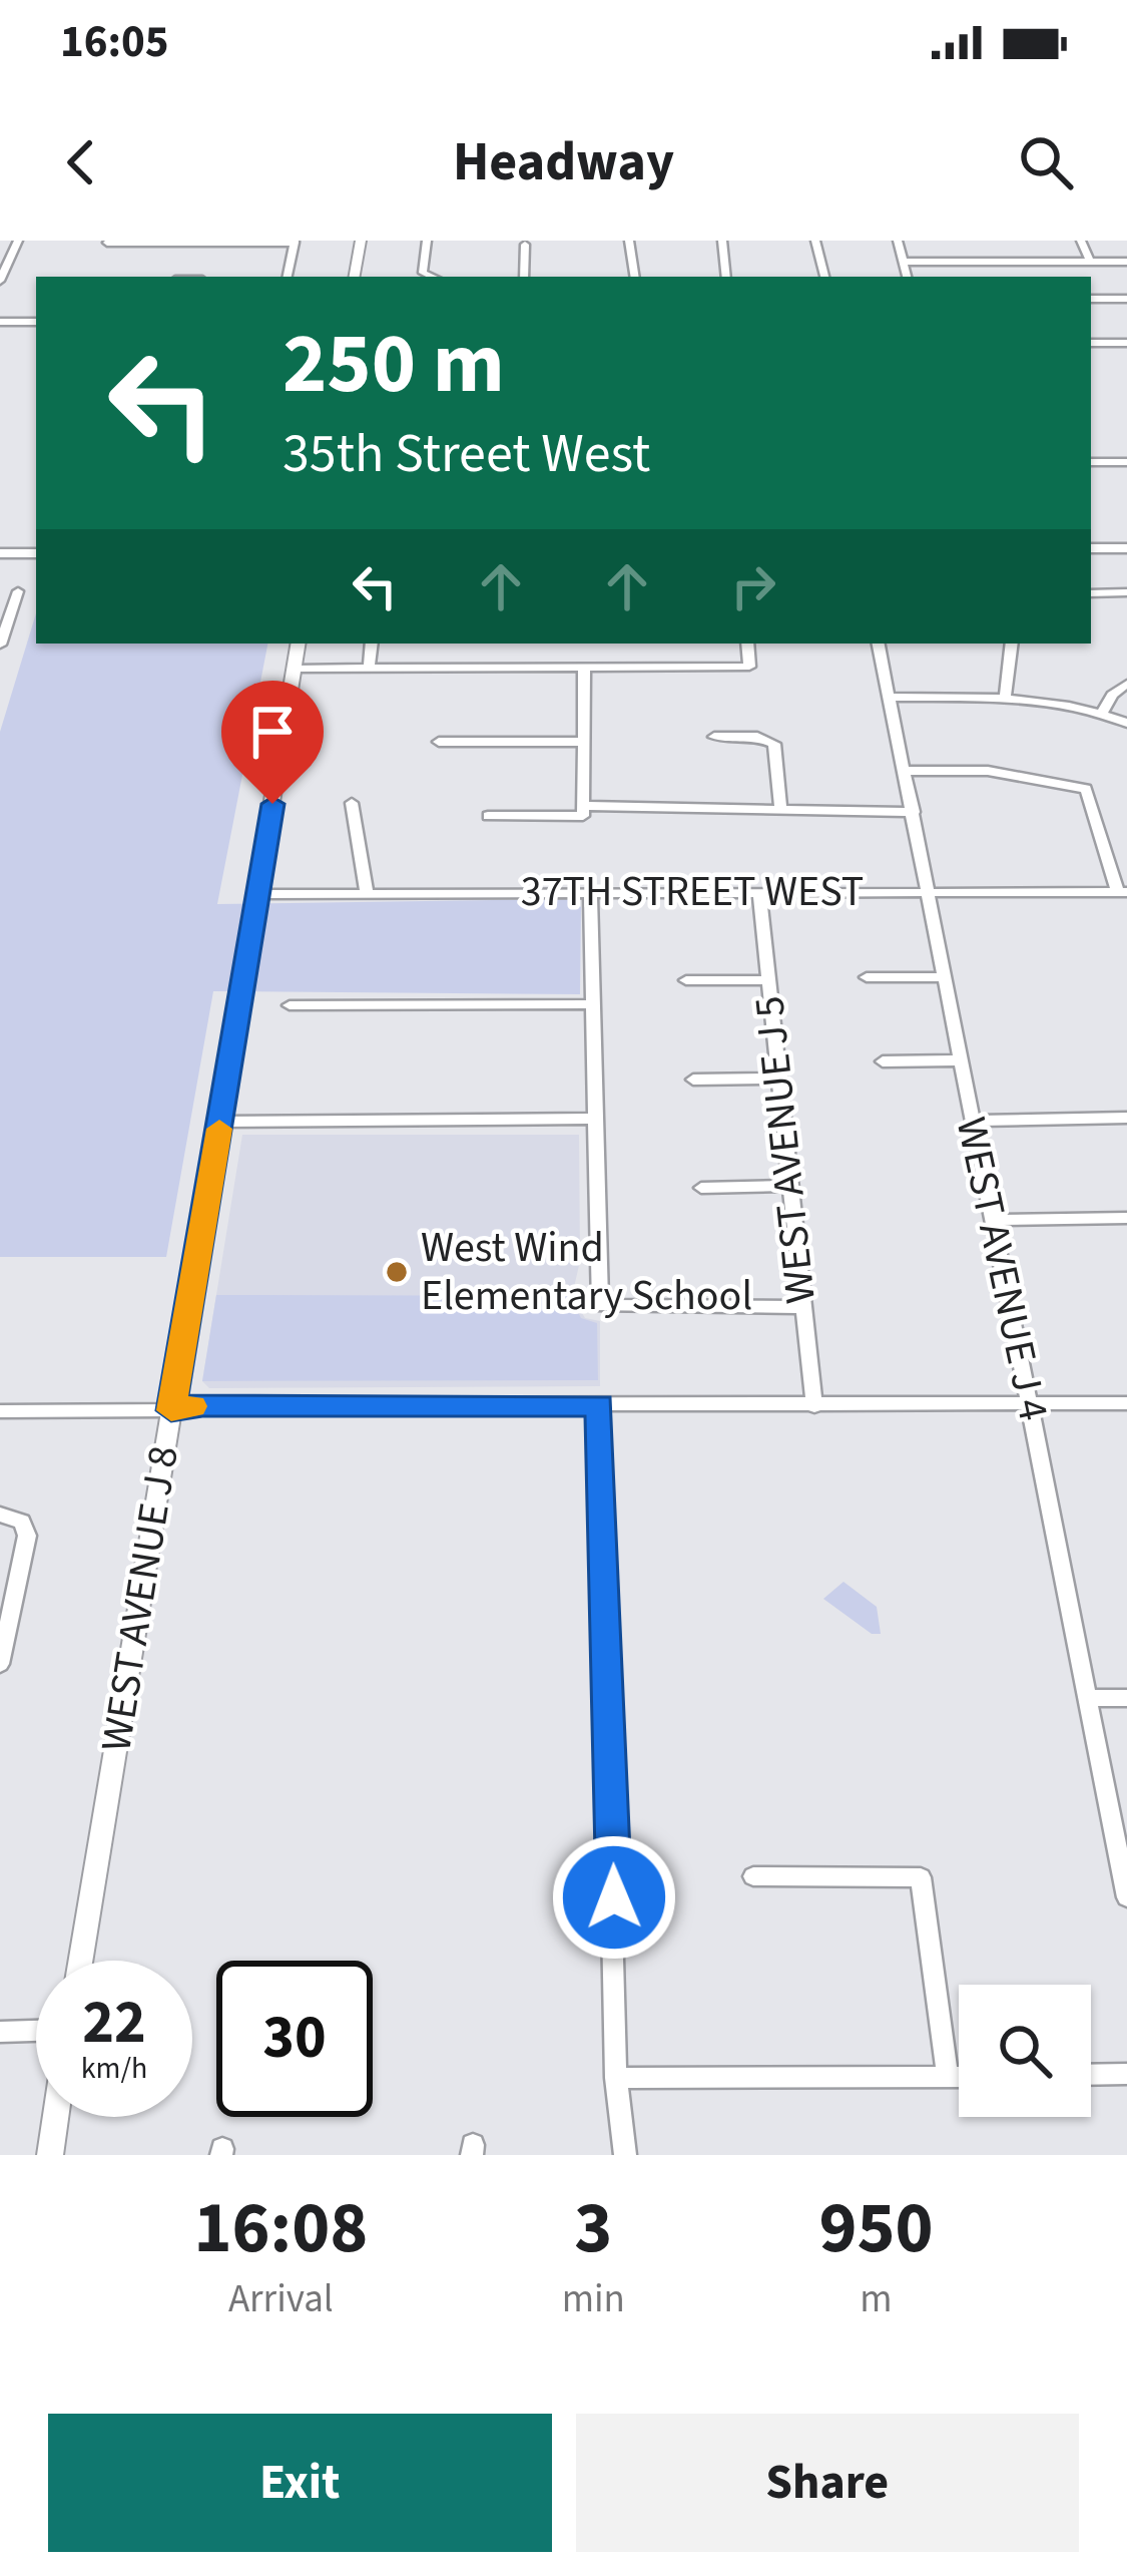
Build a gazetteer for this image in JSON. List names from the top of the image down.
{
  "streets": {
    "street": [
      "37TH STREET WEST",
      "WEST AVENUE J 5",
      "WEST AVENUE J 4",
      "WEST AVENUE J 8"
    ]
  },
  "crossings": [
    ["37TH STREET WEST", "WEST AVENUE J 5"],
    ["37TH STREET WEST", "WEST AVENUE J 4"],
    ["37TH STREET WEST", "WEST AVENUE J 8"]
  ],
  "places": ["West Wind Elementary School"],
  "page": {
    "status": "16:05",
    "header": "Headway",
    "turn": ["250 m", "35th Street West"],
    "speed": "22 km/h",
    "limit": "30",
    "eta": [
      "16:08",
      "Arrival",
      "3",
      "min",
      "950",
      "m"
    ],
    "buttons": ["Exit", "Share"]
  }
}
